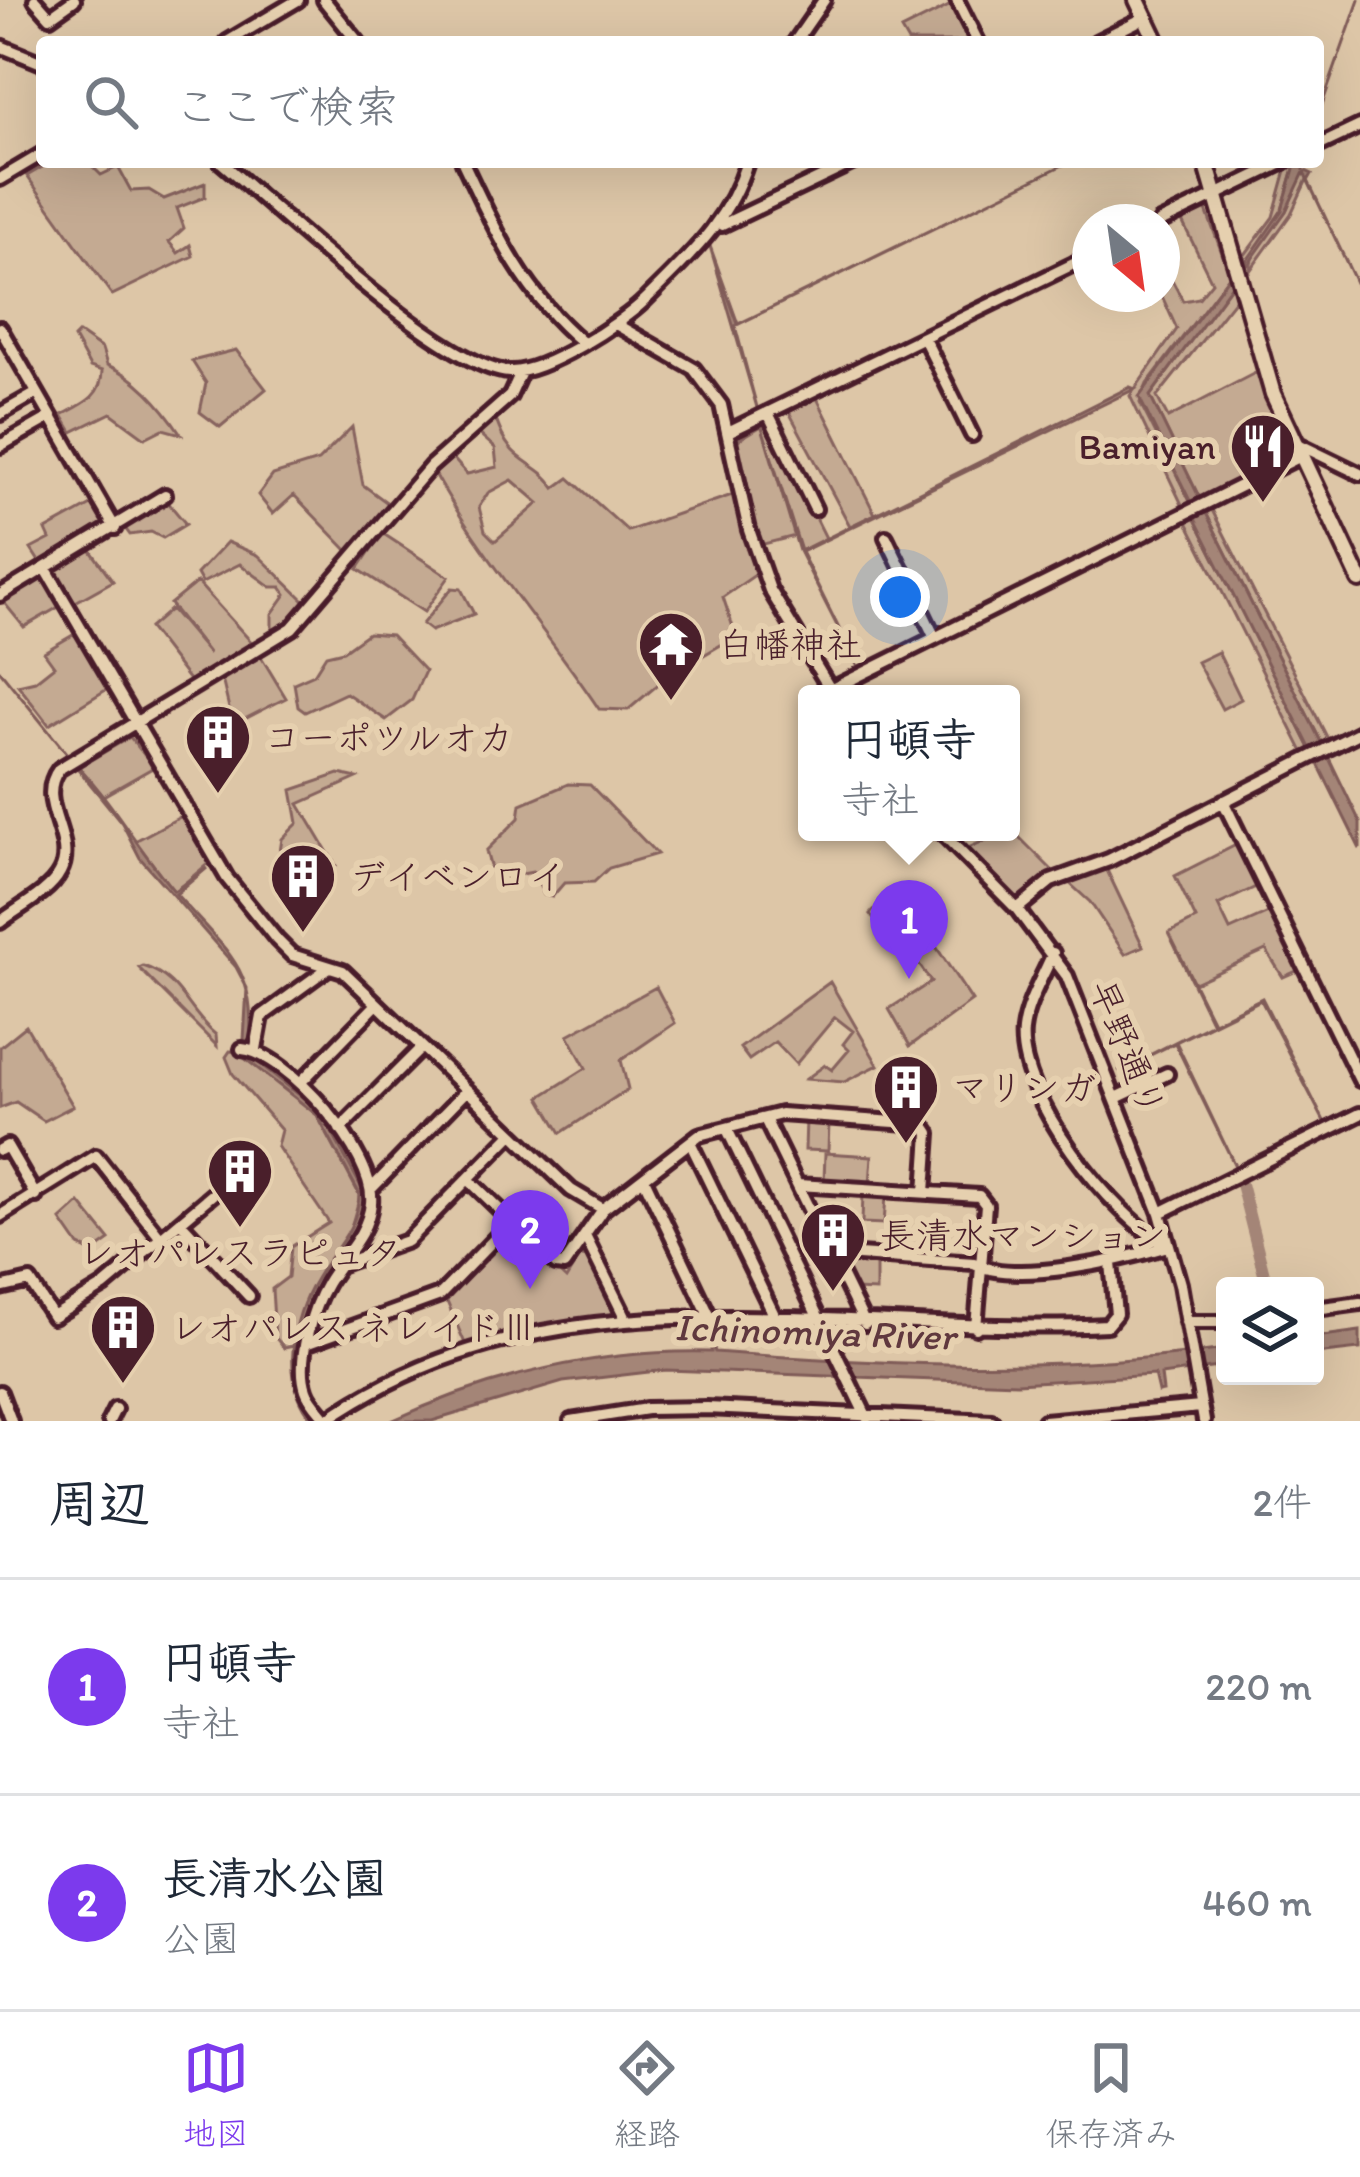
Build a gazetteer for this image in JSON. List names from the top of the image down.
{
  "streets": {
    "street": ["早野通り"]
  },
  "water": ["Ichinomiya River"],
  "places": {
    "restaurant": ["Bamiyan"],
    "temple": ["白幡神社"],
    "building": [
      "コーポツルオカ",
      "デイベンロイ",
      "マリンガ",
      "レオパレスラピュタ",
      "長清水マンション",
      "レオパレス ネレイドⅢ"
    ]
  },
  "north": "bottom right",
  "page": {
    "search": "ここで検索",
    "popup": ["円頓寺", "寺社"],
    "pins": ["1", "2"],
    "heading": ["周辺", "2件"],
    "list": [
      {
        "mark": "1",
        "name": "円頓寺",
        "note": "寺社",
        "value": "220 m"
      },
      {
        "mark": "2",
        "name": "長清水公園",
        "note": "公園",
        "value": "460 m"
      }
    ],
    "nav": ["地図", "経路", "保存済み"]
  }
}
